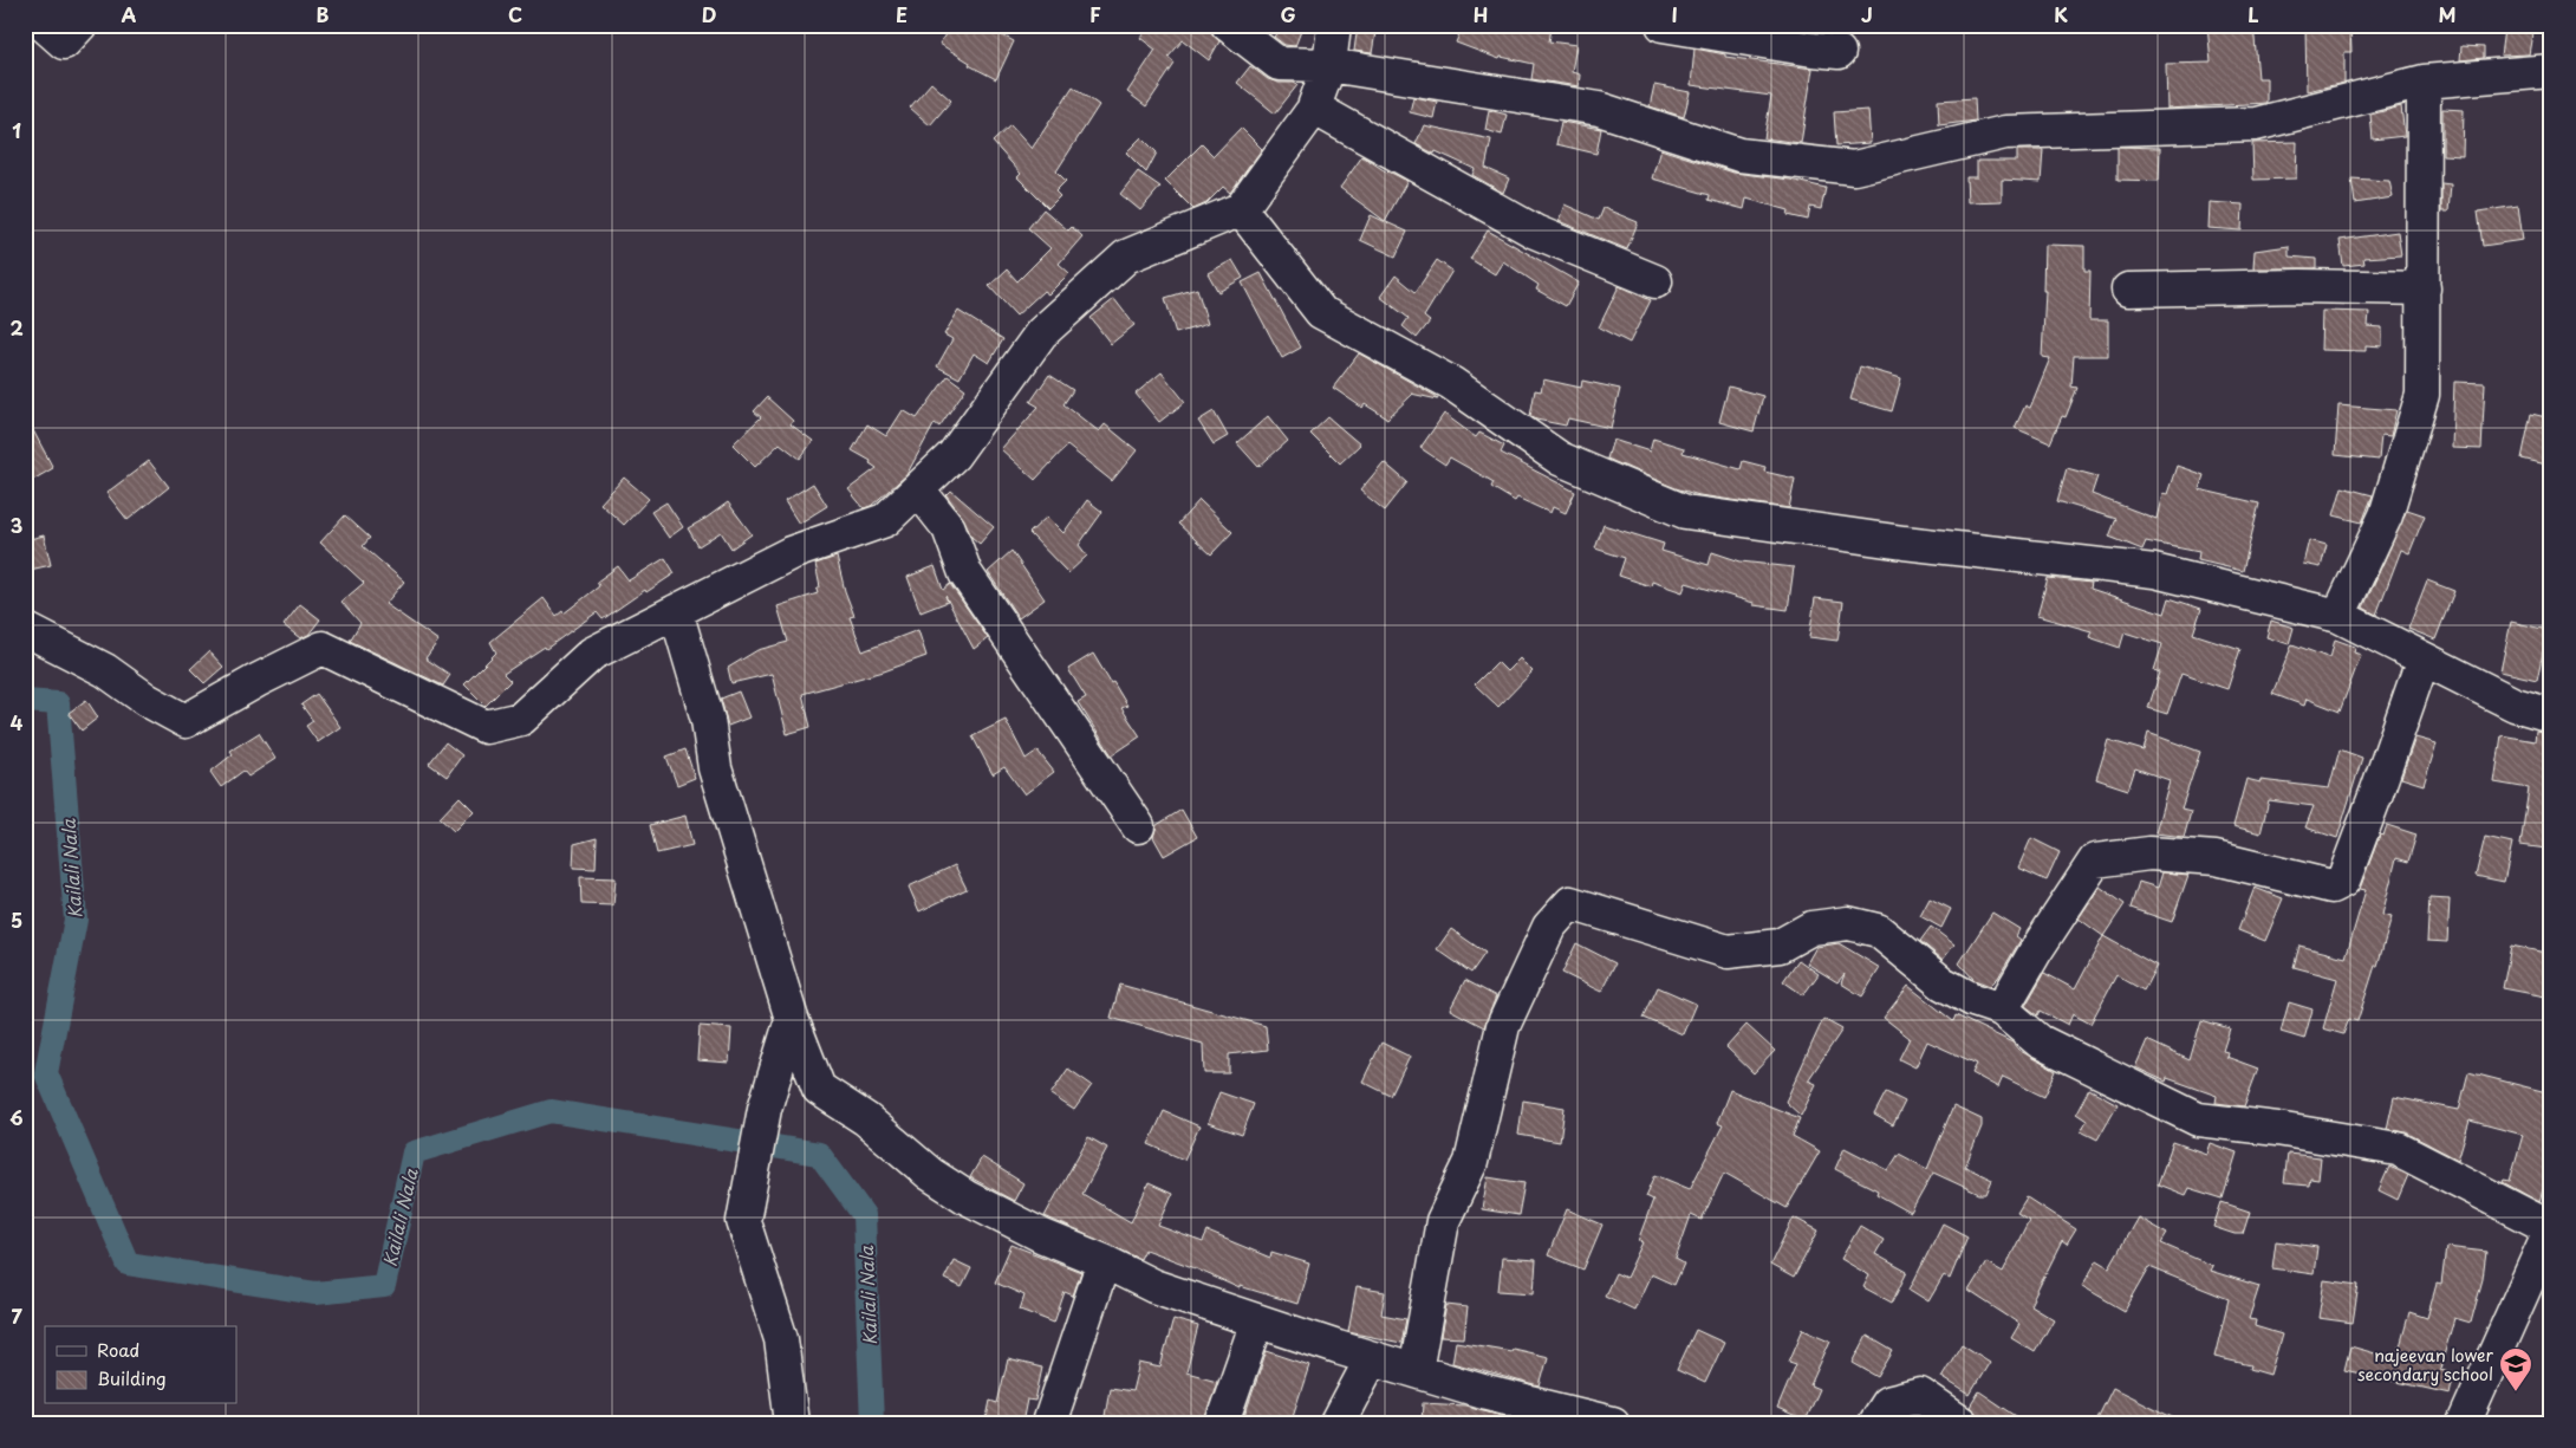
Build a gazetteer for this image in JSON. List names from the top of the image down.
{
  "water": ["Kailali Nala"],
  "places": {
    "school or university": ["najeevan lower secondary school"]
  },
  "legend": ["Road", "Building"],
  "grid": {
    "columns": [
      "A",
      "B",
      "C",
      "D",
      "E",
      "F",
      "G",
      "H",
      "I",
      "J",
      "K",
      "L",
      "M"
    ],
    "rows": [
      "1",
      "2",
      "3",
      "4",
      "5",
      "6",
      "7"
    ]
  }
}
